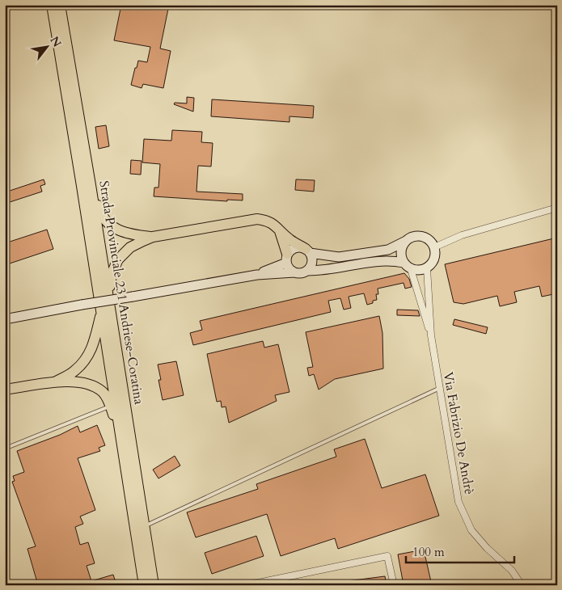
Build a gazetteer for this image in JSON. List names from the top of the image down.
{
  "streets": {
    "main road": ["Strada Provinciale 231 Andriese-Coratina"],
    "street": ["Via Fabrizio De Andrè"]
  },
  "scale_bar": "100 m",
  "north": "top right"
}
